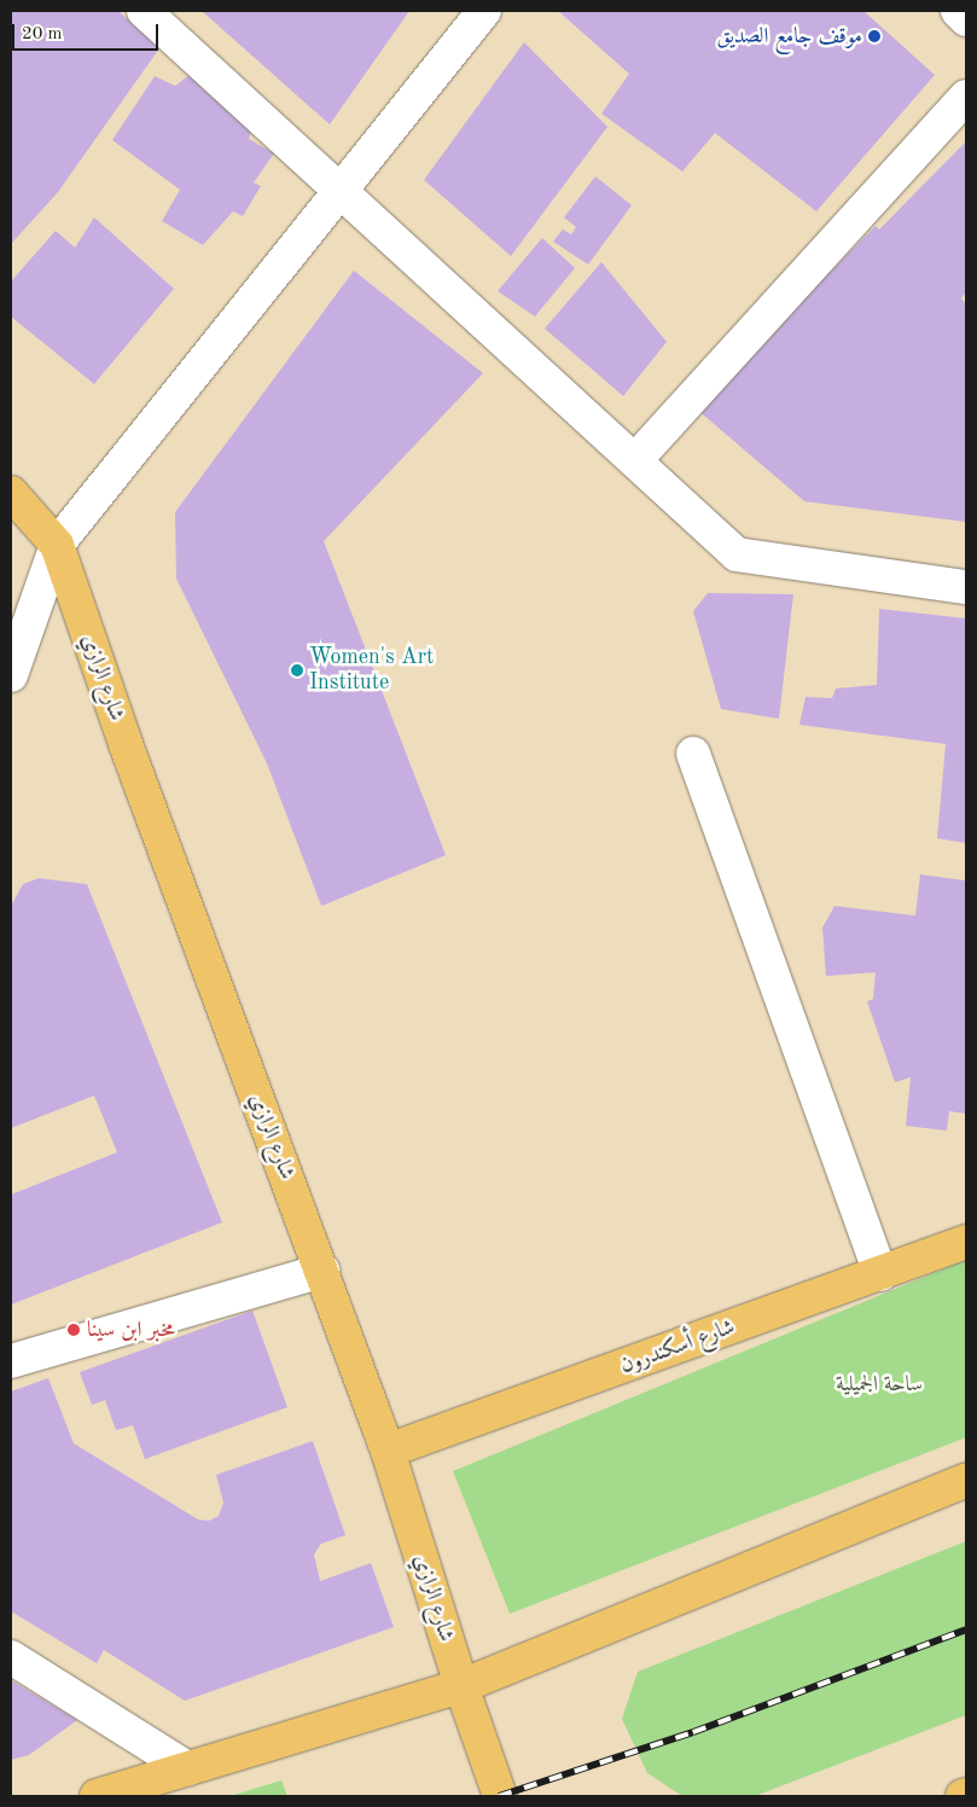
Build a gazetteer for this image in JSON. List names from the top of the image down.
{
  "streets": {
    "main road": ["شارع الرازي", "شارع أسكندرون"]
  },
  "crossings": [
    ["شارع الرازي", "شارع أسكندرون"]
  ],
  "parks": ["ساحة الجميلية"],
  "places": ["موقف جامع الصديق", "Women's Art Institute", "مخبر ابن سينا"],
  "scale_bar": "20 m"
}
